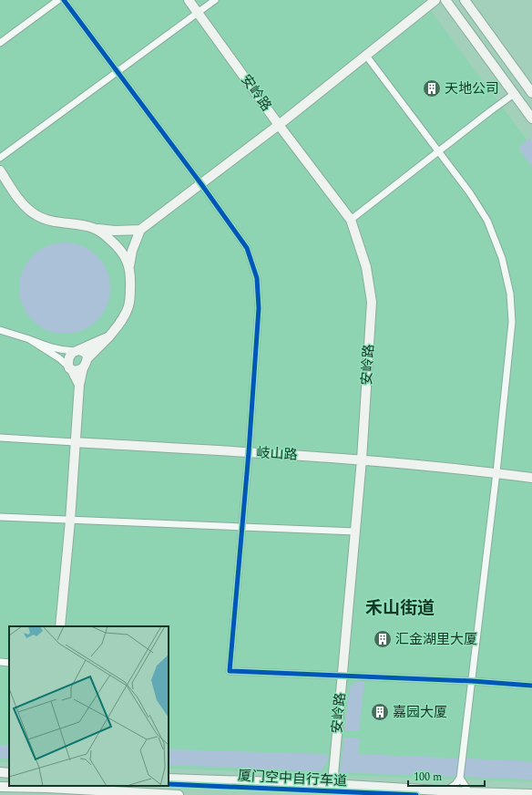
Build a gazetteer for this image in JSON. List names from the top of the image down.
{
  "streets": {
    "main road": ["安岭路", "岐山路"],
    "cycle path": ["厦门空中自行车道"]
  },
  "crossings": [
    ["安岭路", "岐山路"]
  ],
  "districts": ["禾山街道"],
  "places": {
    "building": ["天地公司", "汇金湖里大厦", "嘉园大厦"]
  },
  "scale_bar": "100 m"
}
